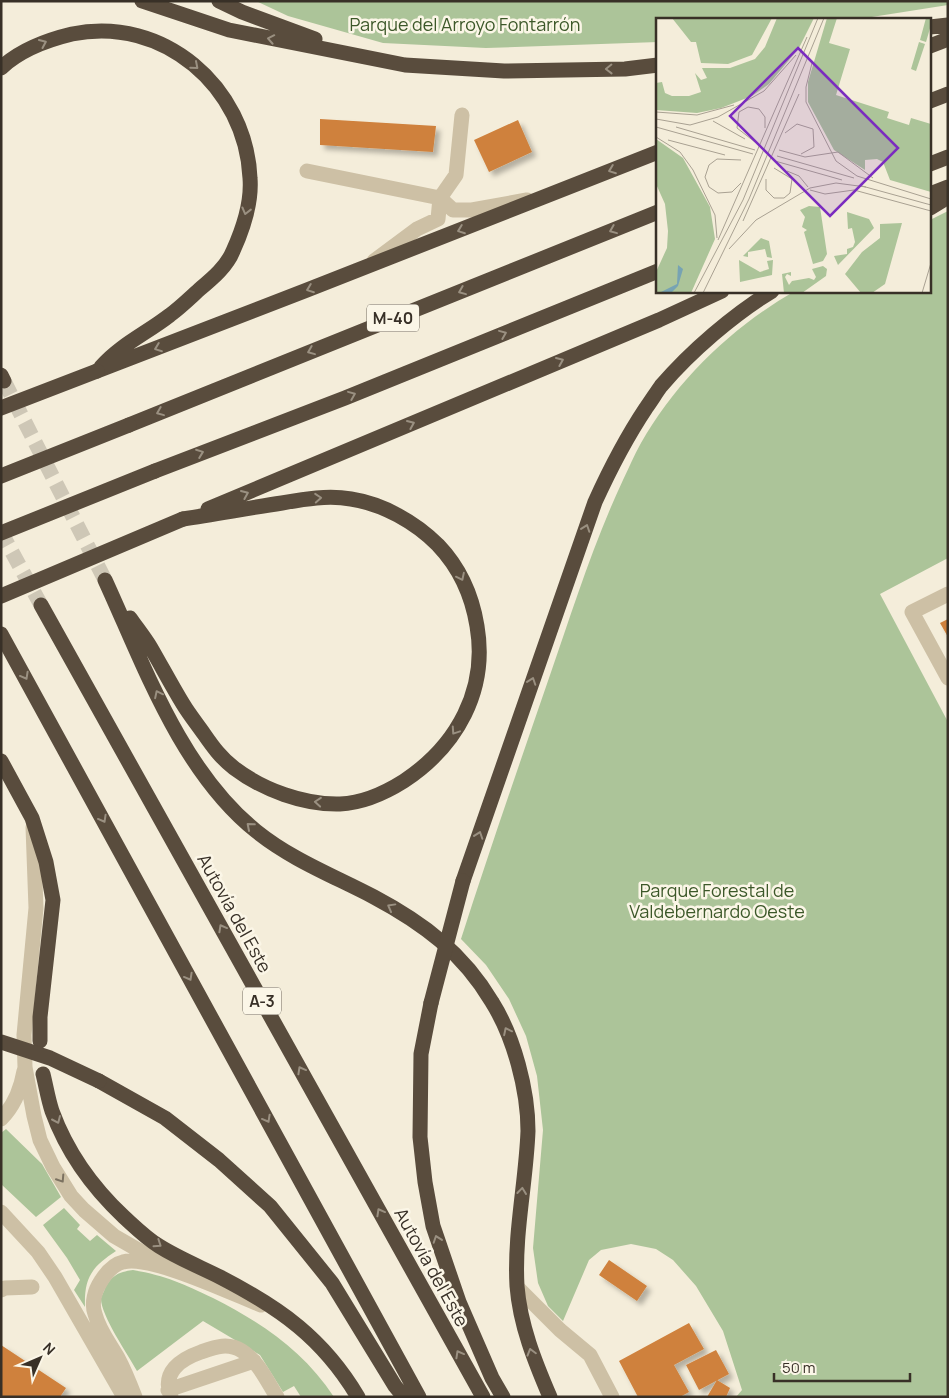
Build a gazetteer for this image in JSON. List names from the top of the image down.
{
  "streets": {
    "highway": ["M-40", "Autovía del Este", "A-3"]
  },
  "parks": ["Parque del Arroyo Fontarrón", "Parque Forestal de Valdebernardo Oeste"],
  "scale_bar": "50 m",
  "north": "top right"
}
